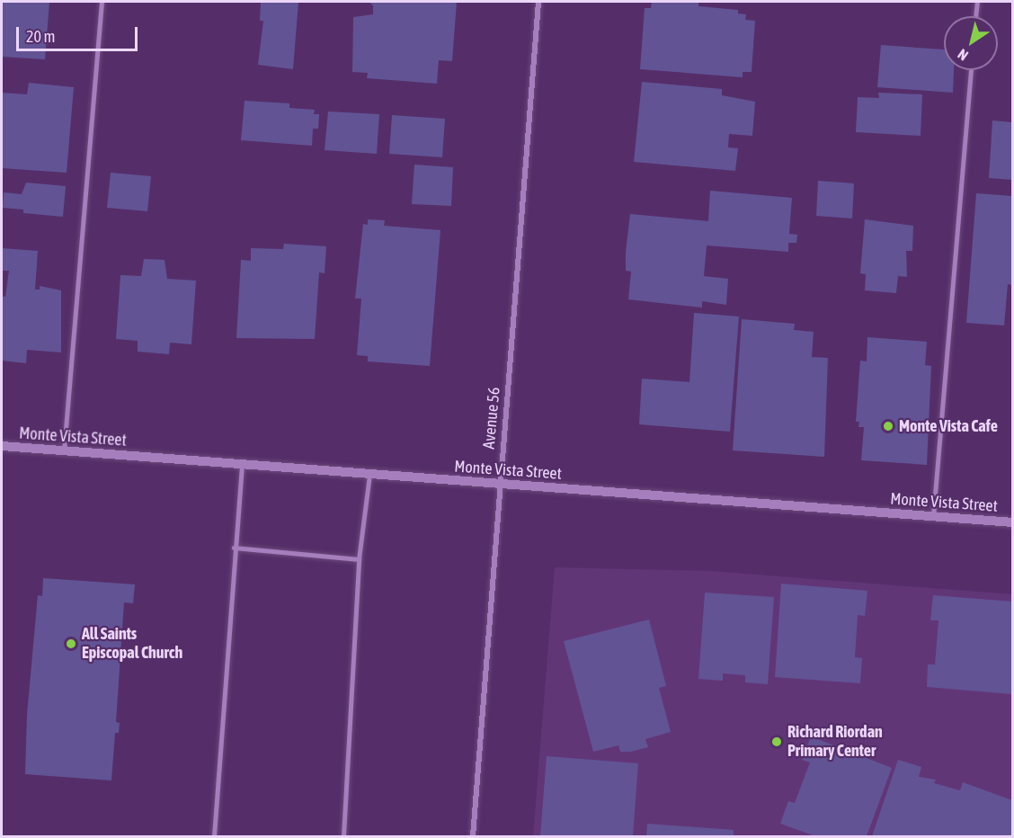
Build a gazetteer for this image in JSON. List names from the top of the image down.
{
  "streets": {
    "street": ["Avenue 56", "Monte Vista Street"]
  },
  "crossings": [
    ["Avenue 56", "Monte Vista Street"]
  ],
  "places": ["Monte Vista Cafe", "All Saints Episcopal Church", "Richard Riordan Primary Center"],
  "scale_bar": "20 m",
  "north": "bottom left"
}
